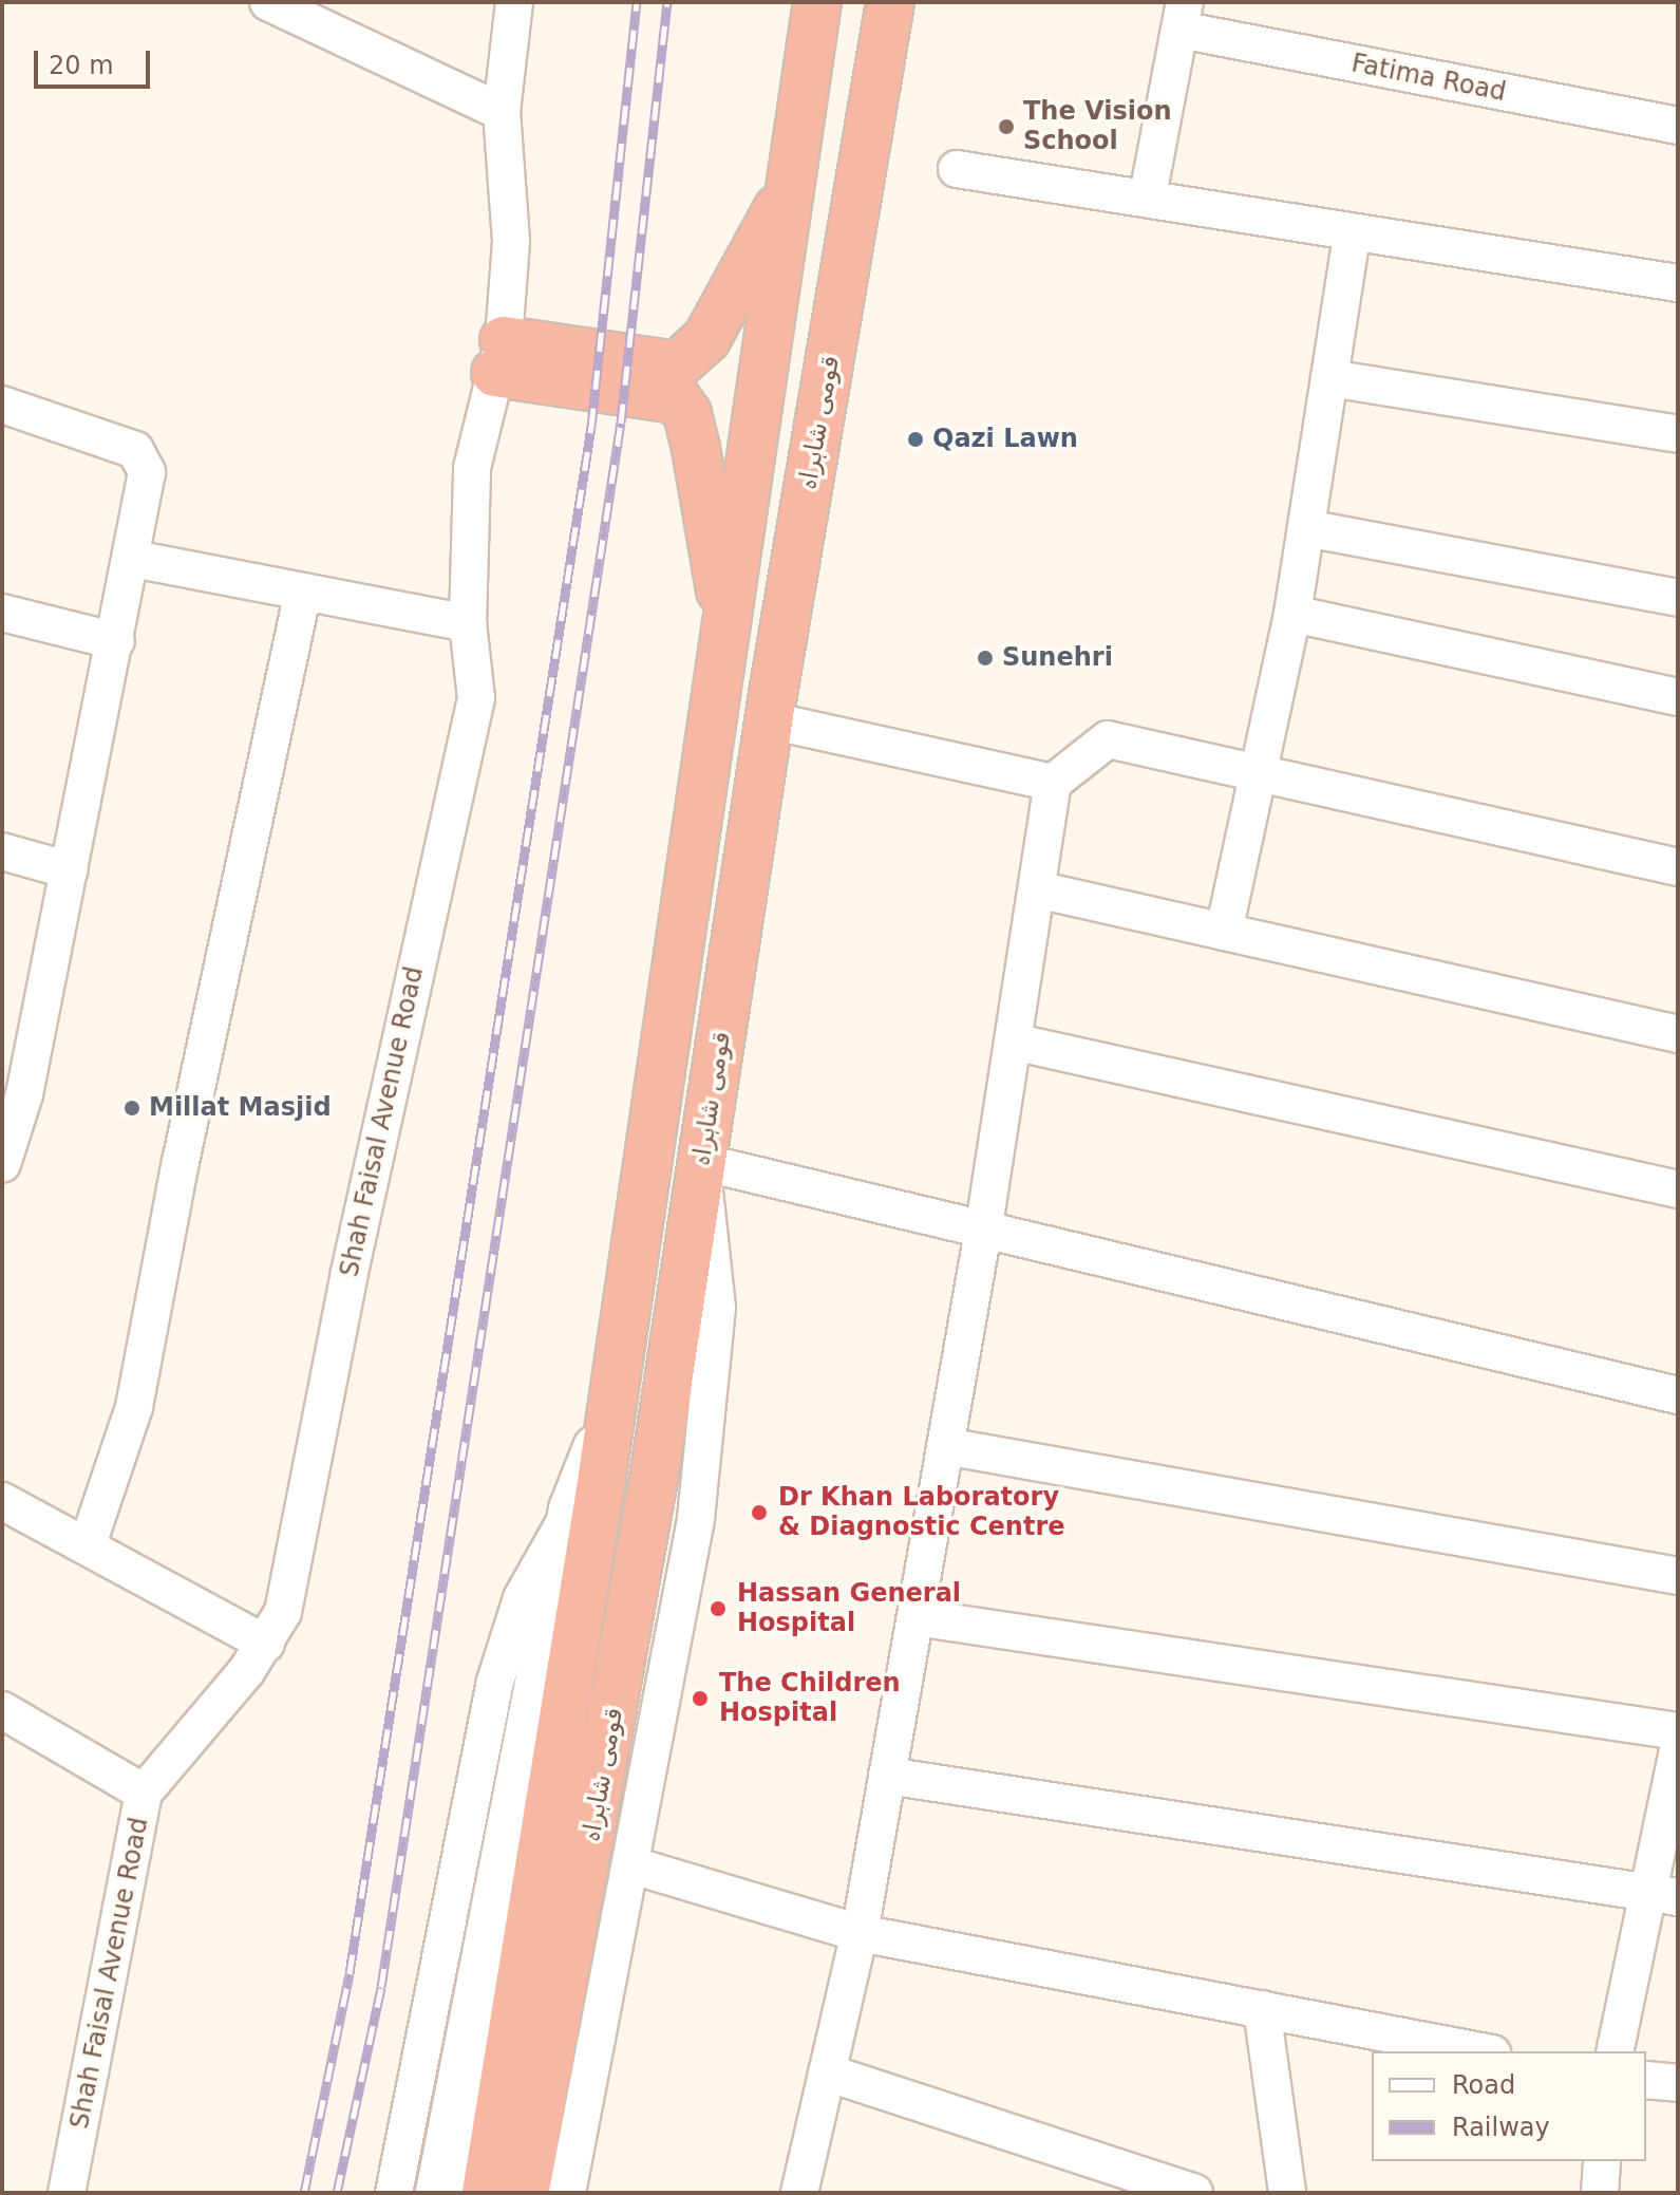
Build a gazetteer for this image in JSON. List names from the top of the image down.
{
  "streets": {
    "highway": ["قومی شاہراہ"],
    "street": ["Fatima Road", "Shah Faisal Avenue Road"]
  },
  "places": [
    "The Vision School",
    "Qazi Lawn",
    "Sunehri",
    "Millat Masjid",
    "Dr Khan Laboratory & Diagnostic Centre",
    "Hassan General Hospital",
    "The Children Hospital"
  ],
  "legend": ["Road", "Railway"],
  "scale_bar": "20 m"
}
